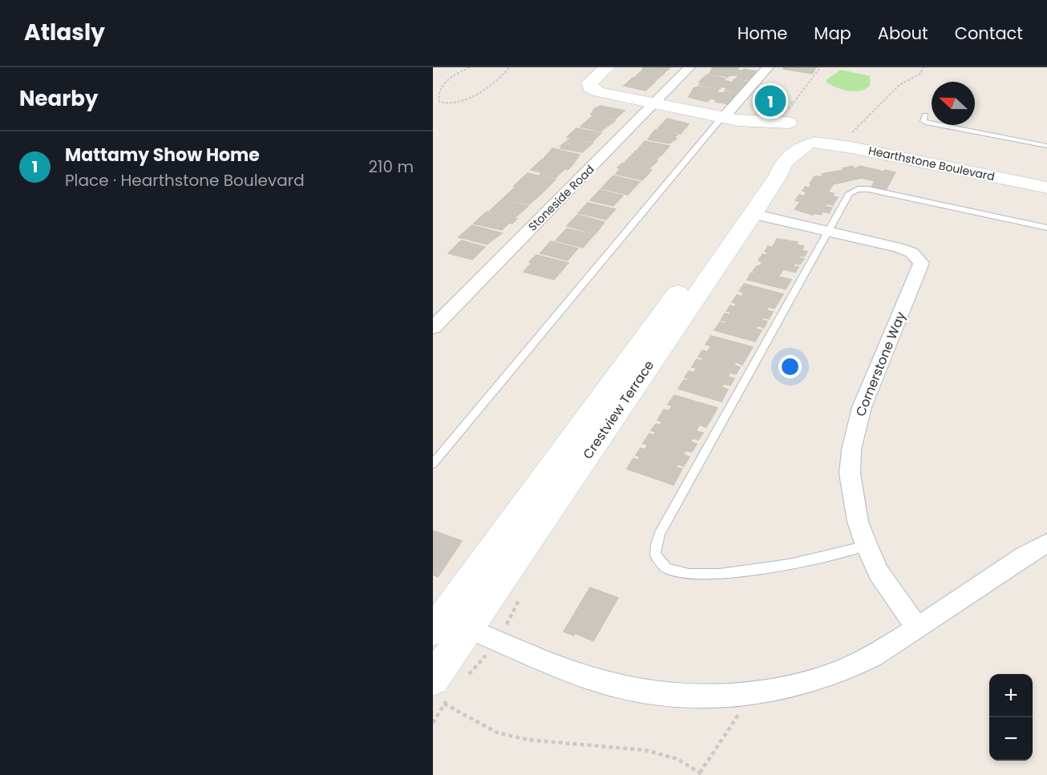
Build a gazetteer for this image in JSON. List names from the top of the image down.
{
  "streets": {
    "street": [
      "Hearthstone Boulevard",
      "Stoneside Road",
      "Cornerstone Way",
      "Crestview Terrace"
    ]
  },
  "crossings": [
    ["Hearthstone Boulevard", "Stoneside Road"],
    ["Hearthstone Boulevard", "Crestview Terrace"],
    ["Cornerstone Way", "Crestview Terrace"]
  ],
  "north": "left",
  "page": {
    "header": "Atlasly",
    "nav": [
      "Home",
      "Map",
      "About",
      "Contact"
    ],
    "heading": "Nearby",
    "pins": "1",
    "list": [
      {
        "mark": "1",
        "name": "Mattamy Show Home",
        "note": "Place · Hearthstone Boulevard",
        "value": "210 m"
      }
    ],
    "map_buttons": ["+", "−"]
  }
}
